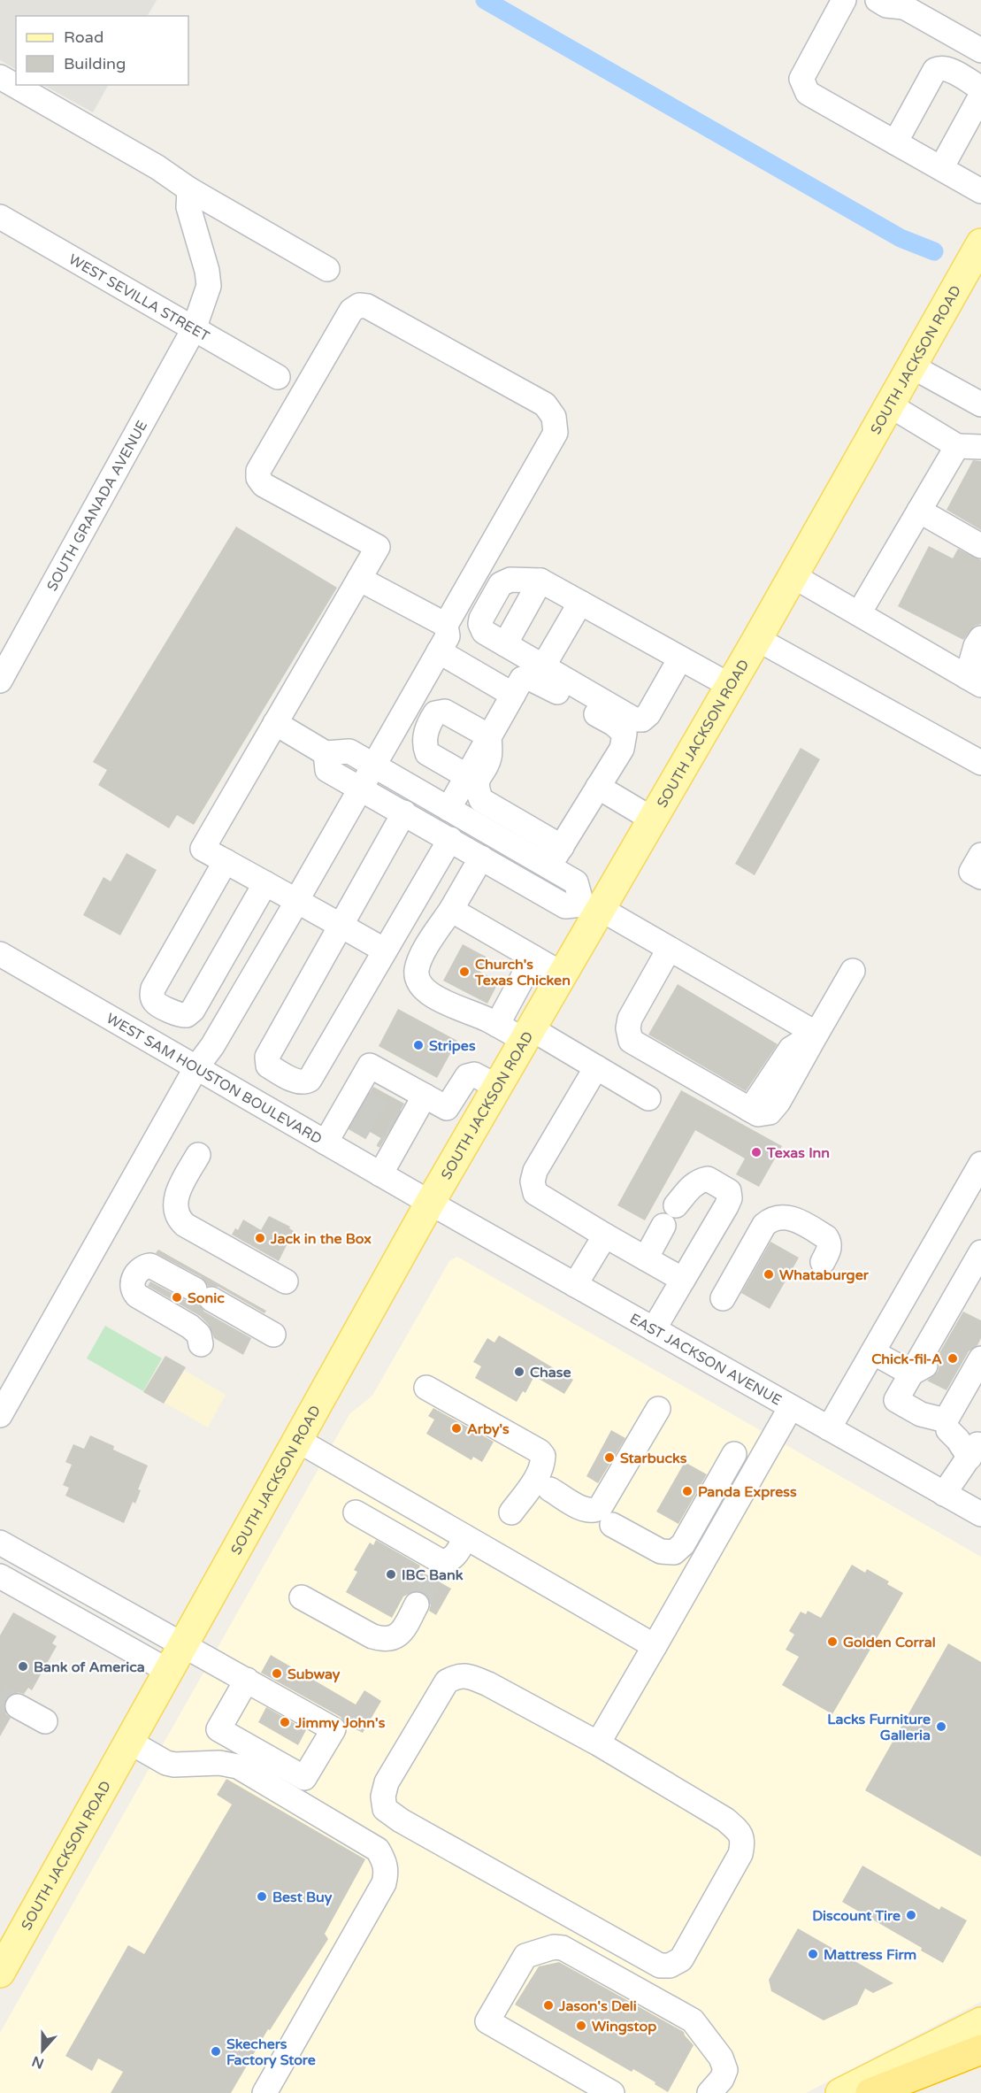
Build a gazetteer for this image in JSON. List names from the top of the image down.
{
  "streets": {
    "main road": ["SOUTH JACKSON ROAD"],
    "street": [
      "WEST SEVILLA STREET",
      "SOUTH GRANADA AVENUE",
      "WEST SAM HOUSTON BOULEVARD",
      "EAST JACKSON AVENUE"
    ]
  },
  "crossings": [
    ["WEST SEVILLA STREET", "SOUTH GRANADA AVENUE"],
    ["SOUTH JACKSON ROAD", "WEST SAM HOUSTON BOULEVARD"],
    ["SOUTH JACKSON ROAD", "EAST JACKSON AVENUE"],
    ["WEST SAM HOUSTON BOULEVARD", "EAST JACKSON AVENUE"]
  ],
  "places": [
    "Church's Texas Chicken",
    "Stripes",
    "Texas Inn",
    "Jack in the Box",
    "Whataburger",
    "Sonic",
    "Chick-fil-A",
    "Chase",
    "Arby's",
    "Starbucks",
    "Panda Express",
    "IBC Bank",
    "Golden Corral",
    "Bank of America",
    "Subway",
    "Jimmy John's",
    "Lacks Furniture Galleria",
    "Best Buy",
    "Discount Tire",
    "Mattress Firm",
    "Jason's Deli",
    "Wingstop",
    "Skechers Factory Store"
  ],
  "legend": ["Road", "Building"],
  "north": "bottom"
}
